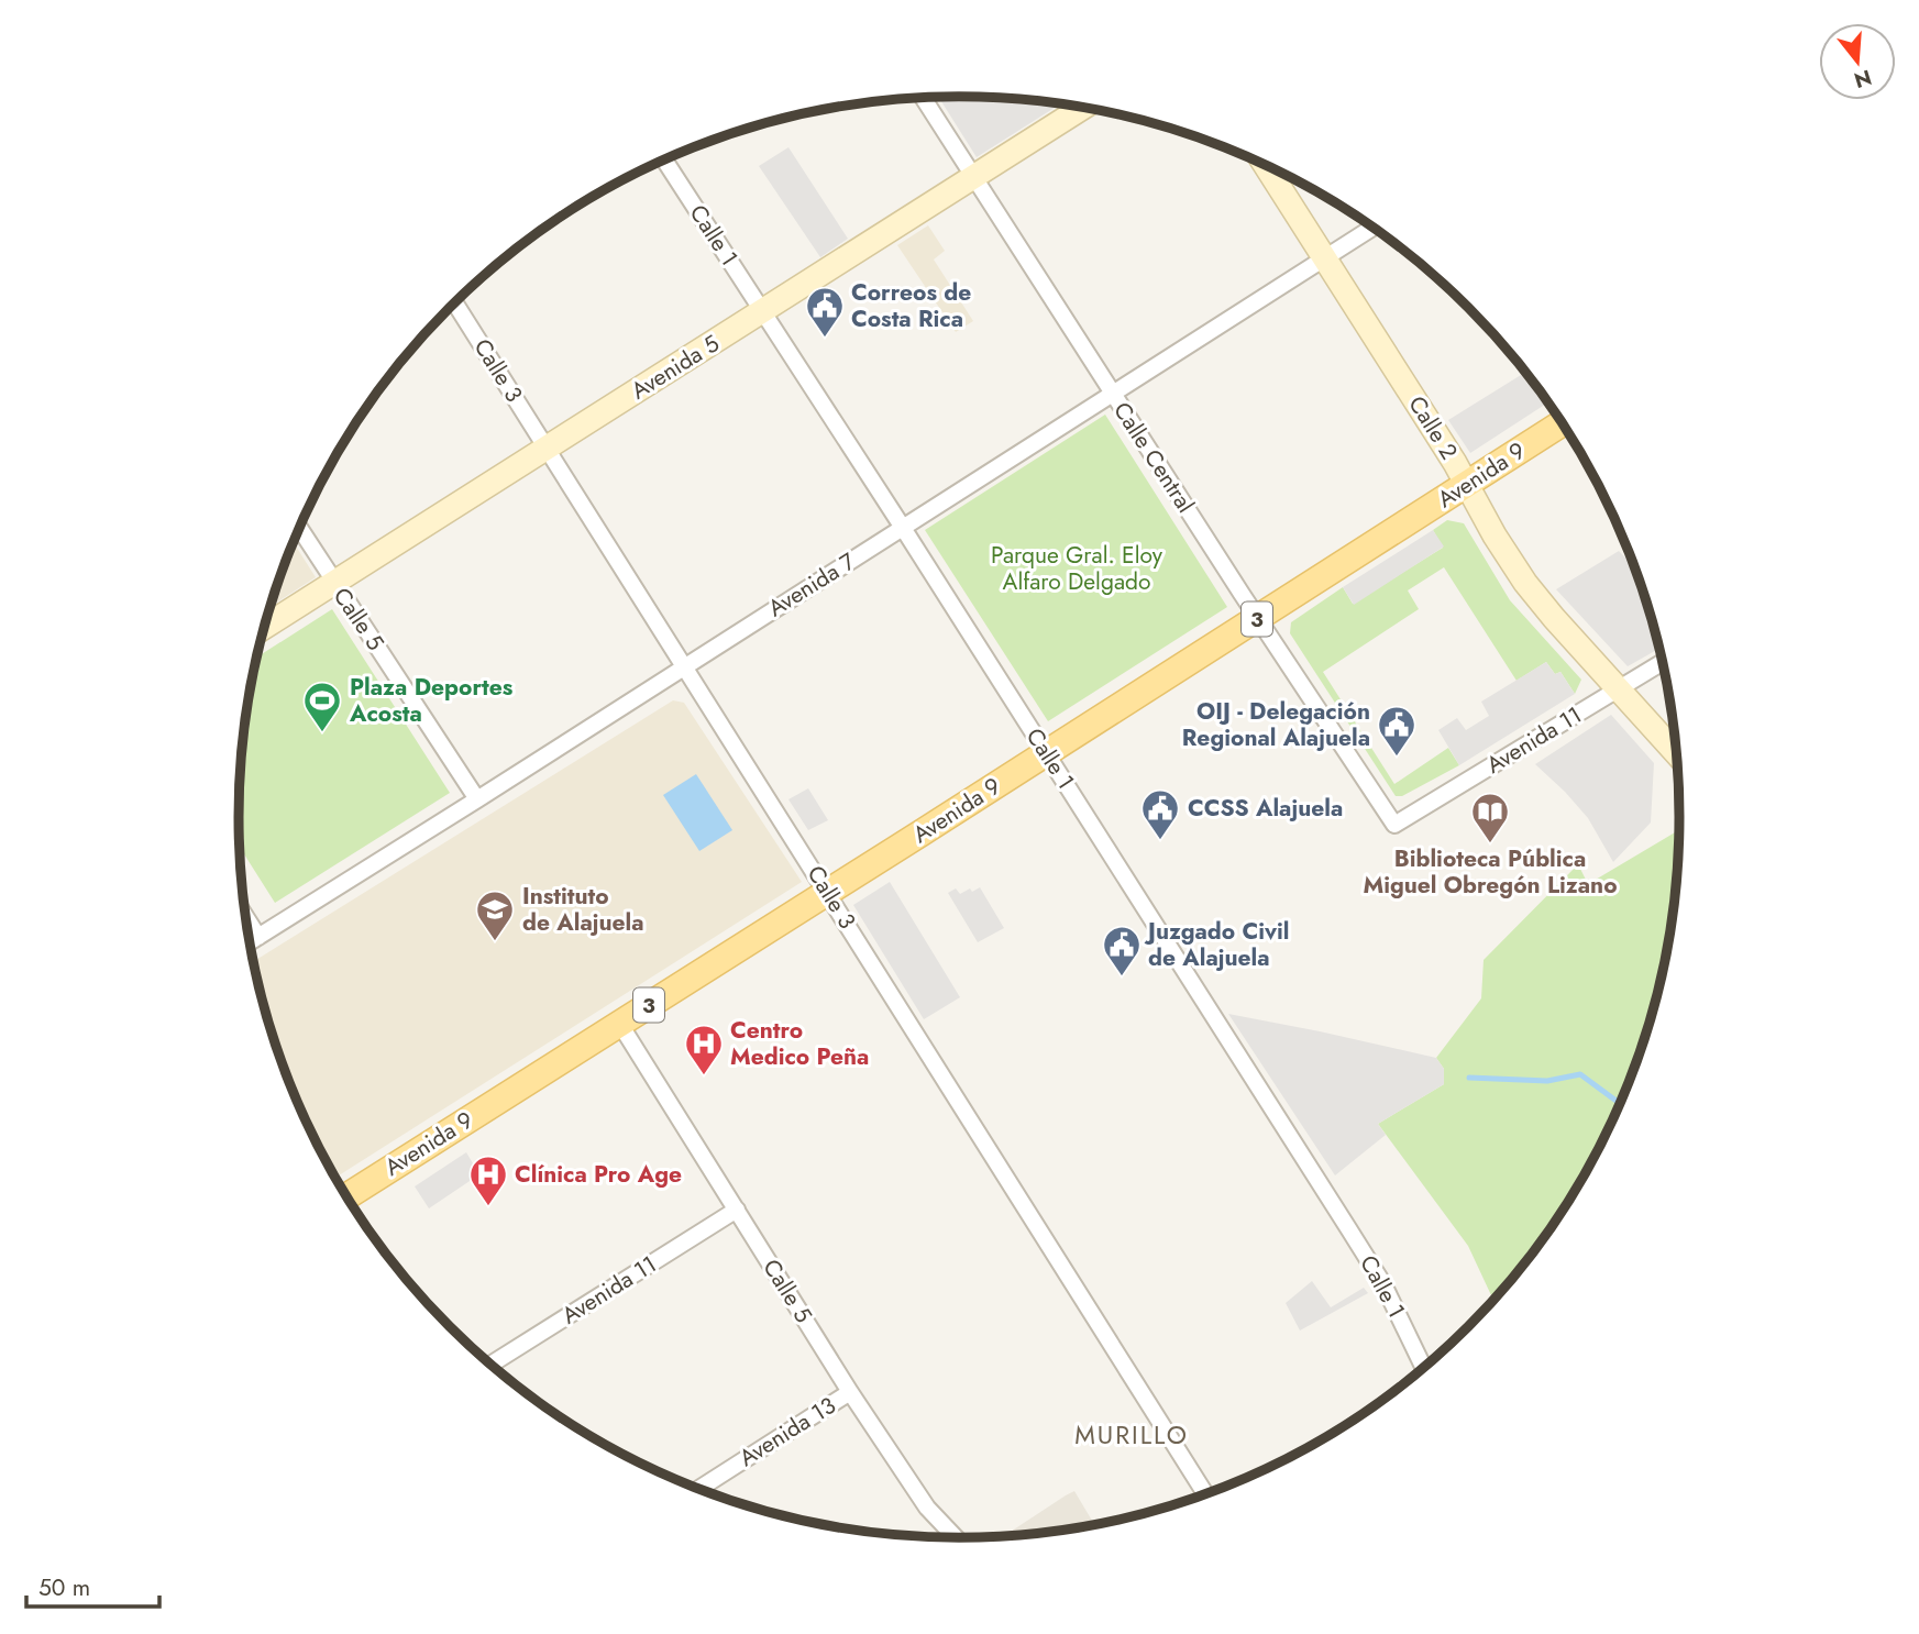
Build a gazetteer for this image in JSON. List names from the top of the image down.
{
  "streets": {
    "main road": ["Avenida 9", "3"],
    "street": [
      "Calle 1",
      "Avenida 5",
      "Calle 3",
      "Calle 2",
      "Calle Central",
      "Avenida 7",
      "Calle 5",
      "Avenida 11",
      "Avenida 13"
    ]
  },
  "crossings": [
    ["Calle 1", "Avenida 5"],
    ["Calle 1", "Avenida 9"],
    ["Calle 1", "Avenida 7"],
    ["Avenida 5", "Calle 3"],
    ["Avenida 5", "Calle Central"],
    ["Avenida 5", "Calle 5"],
    ["Calle 3", "Avenida 9"],
    ["Calle 3", "Avenida 7"],
    ["Calle 2", "Avenida 9"],
    ["Calle 2", "Avenida 7"],
    ["Calle 2", "Avenida 11"],
    ["Calle Central", "Avenida 9"],
    ["Calle Central", "Avenida 7"],
    ["Calle Central", "Avenida 11"],
    ["Avenida 9", "Calle 5"],
    ["Avenida 7", "Calle 5"],
    ["Calle 5", "Avenida 11"],
    ["Calle 5", "Avenida 13"]
  ],
  "districts": ["MURILLO"],
  "parks": ["Parque Gral. Eloy Alfaro Delgado"],
  "places": {
    "public building": [
      "Correos de Costa Rica",
      "OIJ - Delegación Regional Alajuela",
      "CCSS Alajuela",
      "Juzgado Civil de Alajuela"
    ],
    "sports": ["Plaza Deportes Acosta"],
    "library": ["Biblioteca Pública Miguel Obregón Lizano"],
    "school or university": ["Instituto de Alajuela"],
    "hospital": ["Centro Medico Peña", "Clínica Pro Age"]
  },
  "scale_bar": "50 m",
  "north": "bottom"
}
